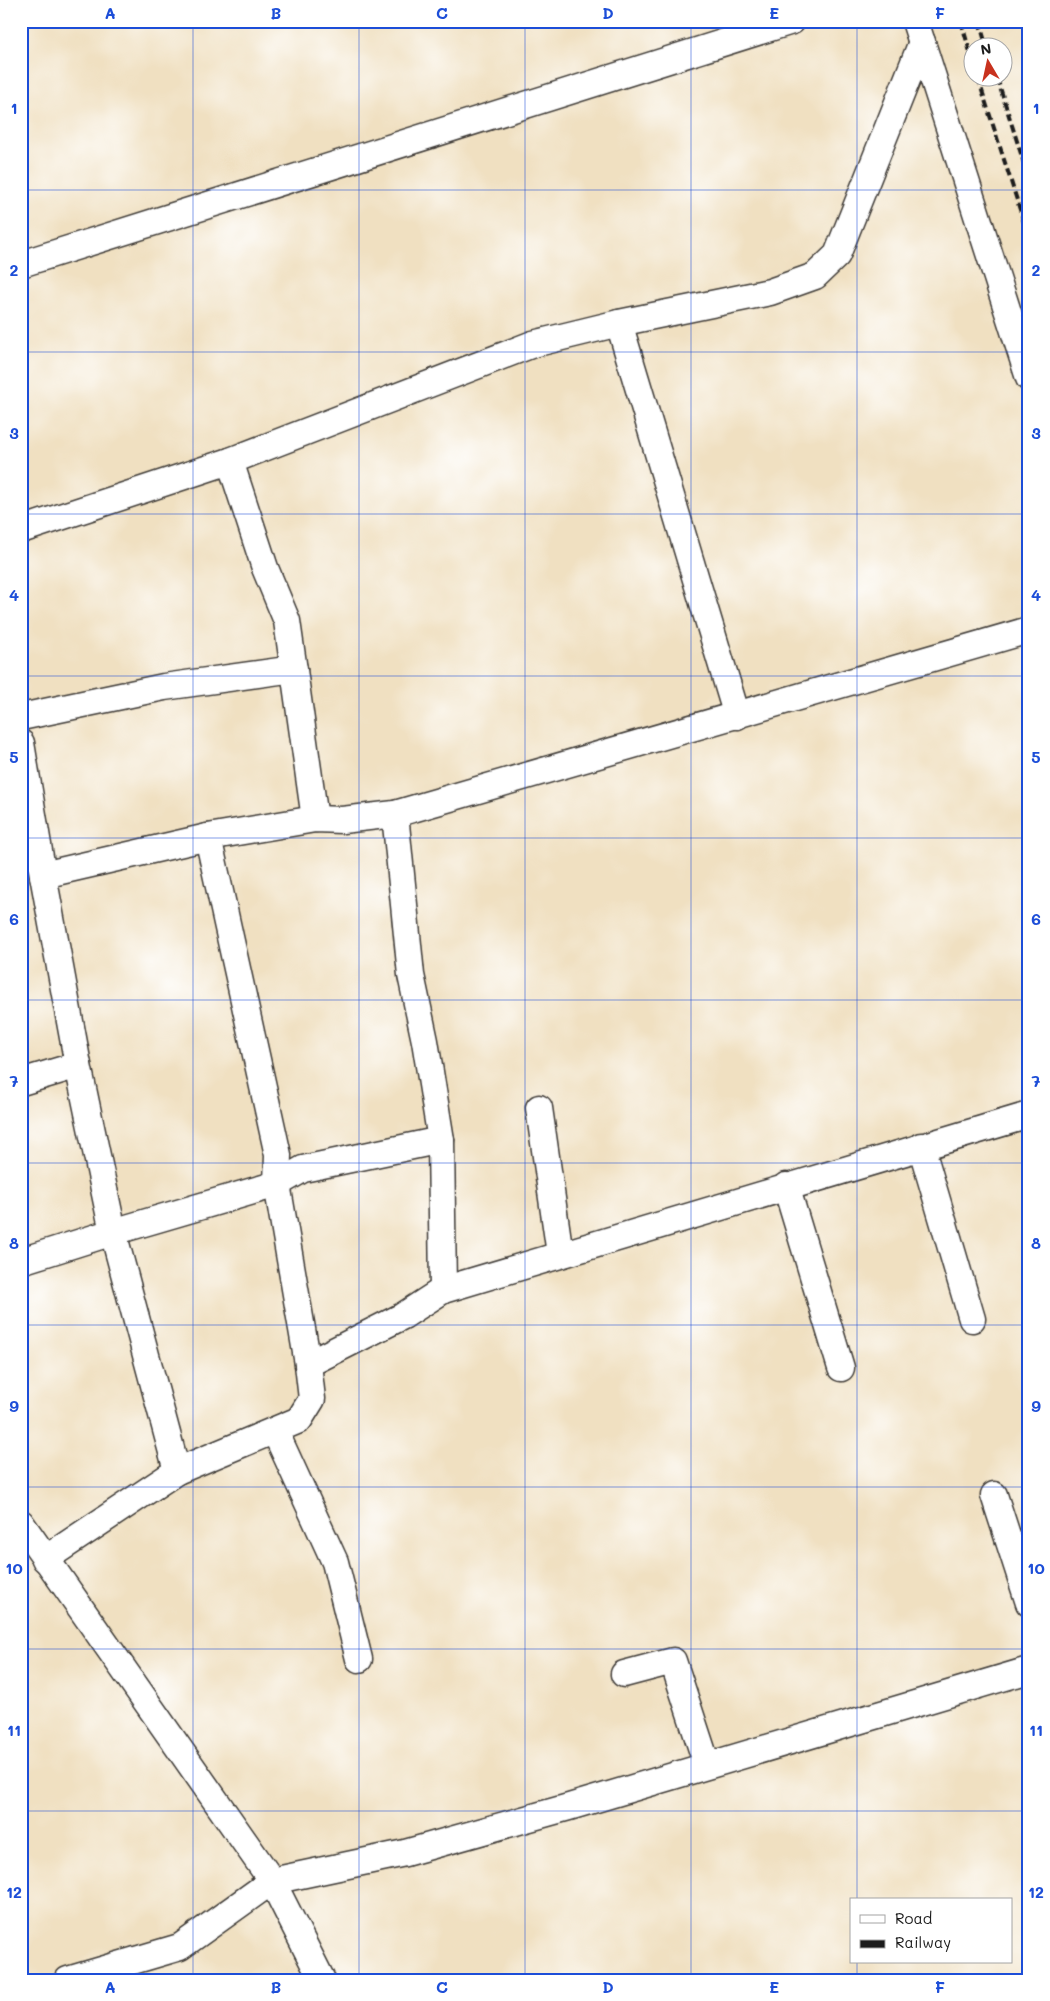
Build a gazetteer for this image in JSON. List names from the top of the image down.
{
  "legend": ["Road", "Railway"],
  "north": "top",
  "grid": {
    "columns": [
      "A",
      "B",
      "C",
      "D",
      "E",
      "F"
    ],
    "rows": [
      "1",
      "2",
      "3",
      "4",
      "5",
      "6",
      "7",
      "8",
      "9",
      "10",
      "11",
      "12"
    ]
  }
}
